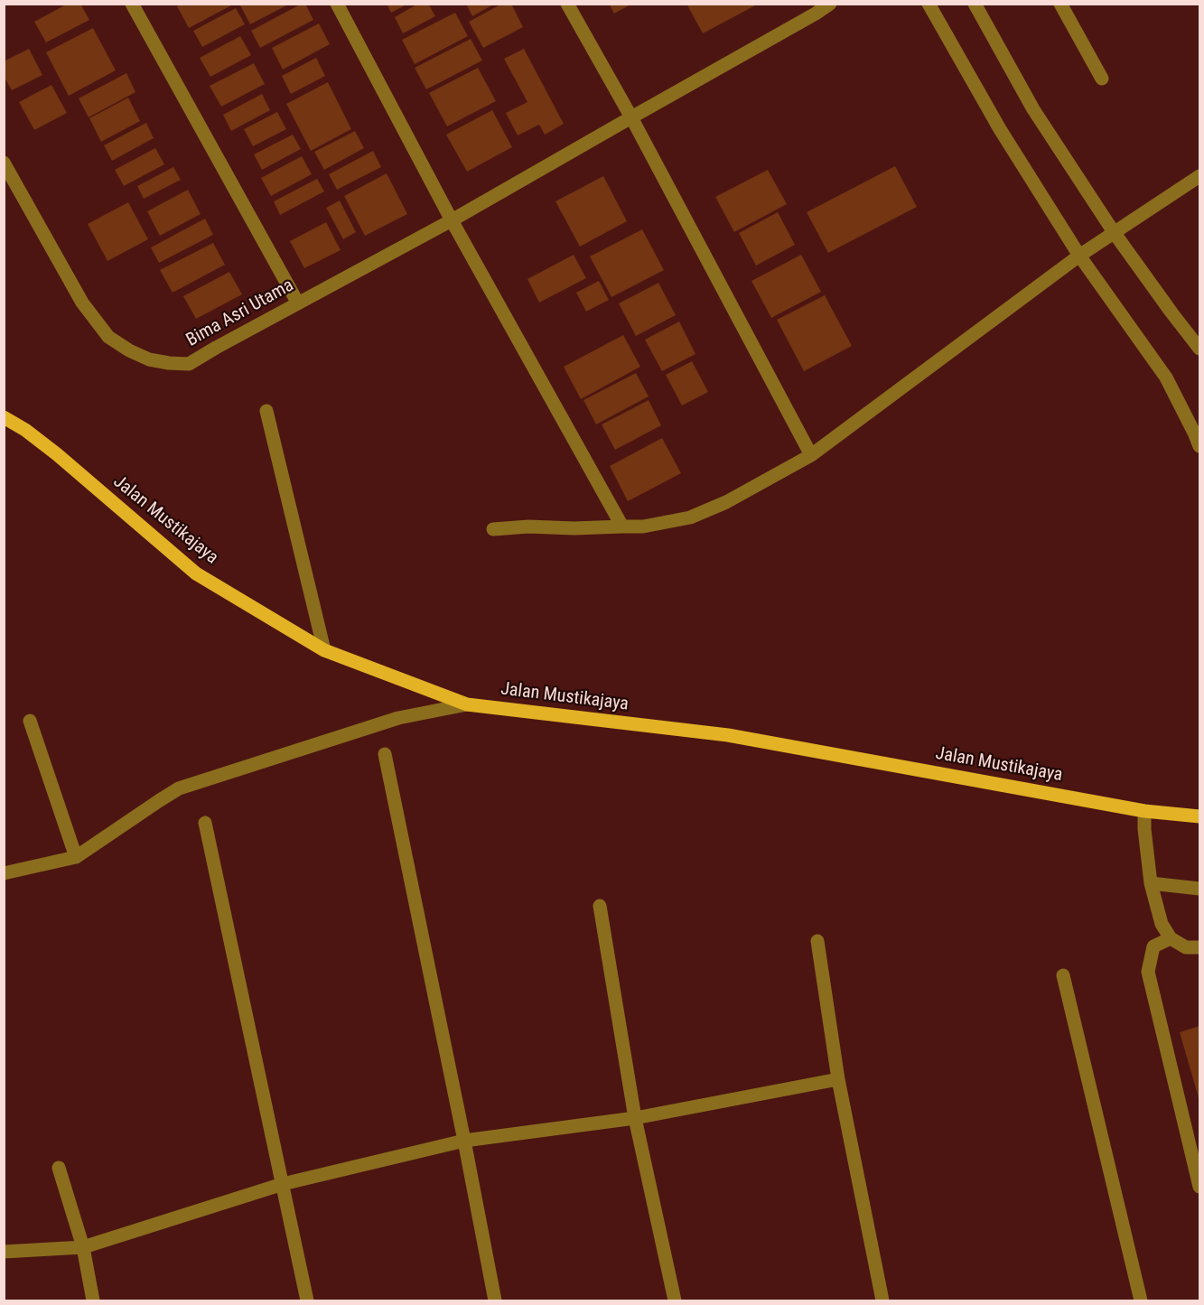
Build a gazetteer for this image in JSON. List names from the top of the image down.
{
  "streets": {
    "main road": ["Jalan Mustikajaya"],
    "street": ["Bima Asri Utama"]
  }
}
